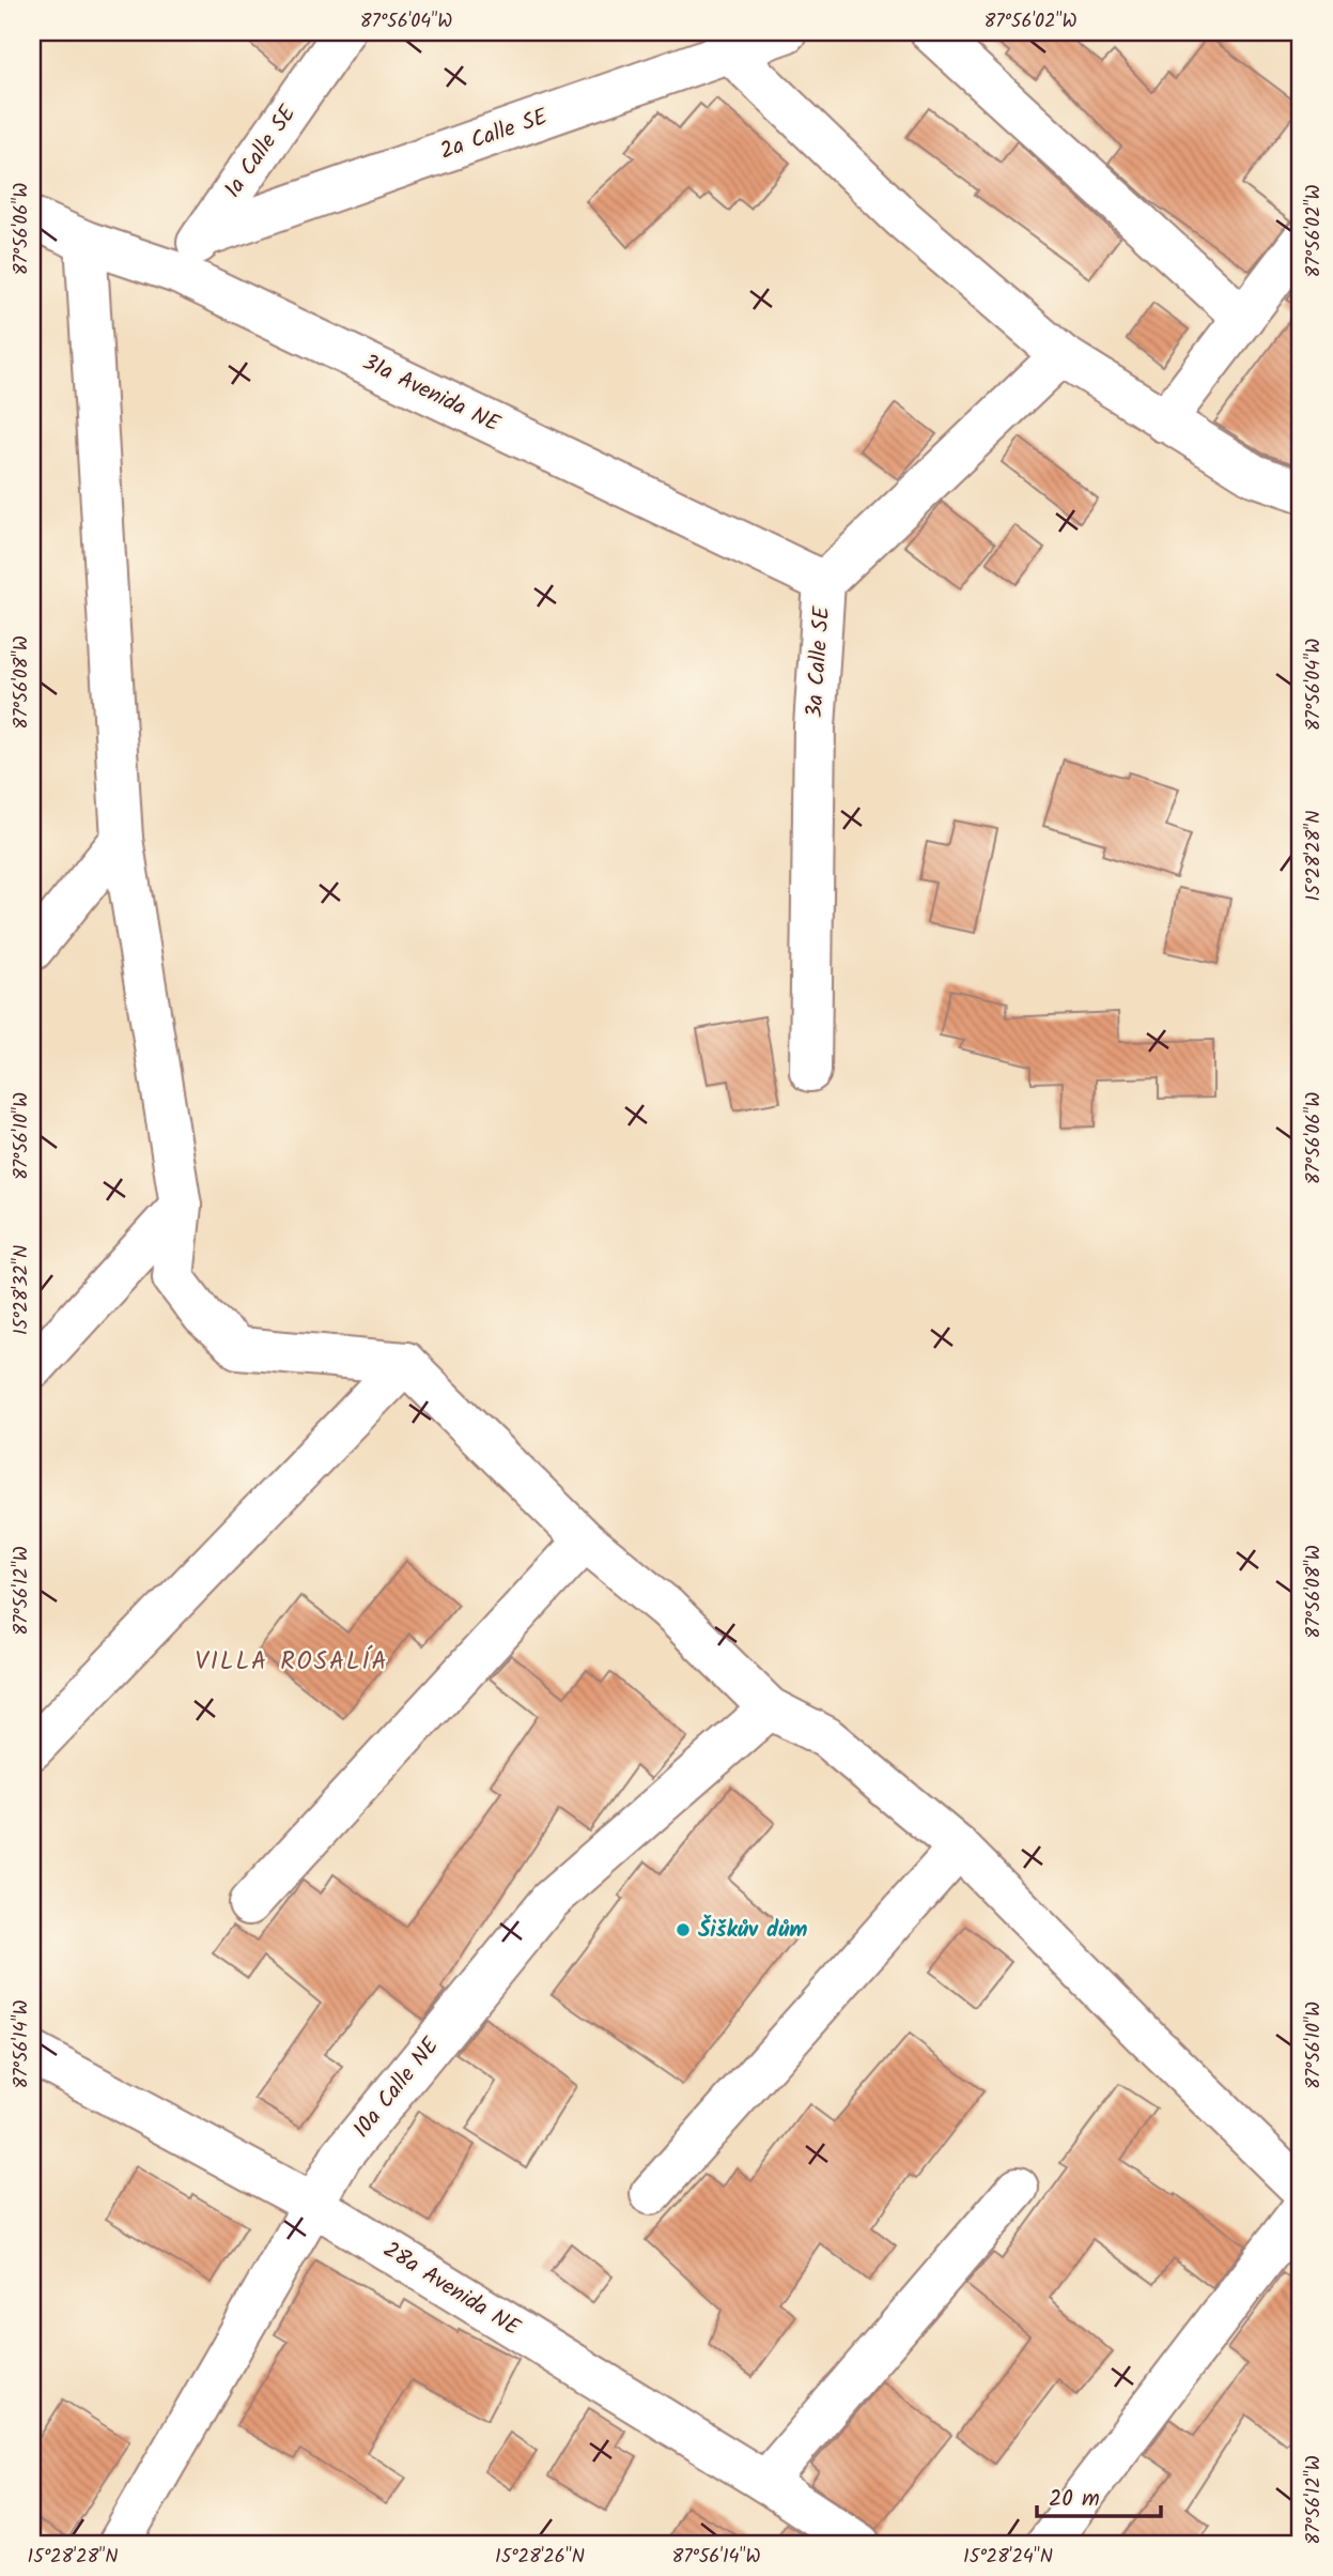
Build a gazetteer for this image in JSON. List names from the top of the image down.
{
  "streets": {
    "street": [
      "2a Calle SE",
      "1a Calle SE",
      "31a Avenida NE",
      "3a Calle SE",
      "10a Calle NE",
      "28a Avenida NE"
    ]
  },
  "crossings": [
    ["2a Calle SE", "1a Calle SE"],
    ["1a Calle SE", "31a Avenida NE"],
    ["31a Avenida NE", "3a Calle SE"],
    ["10a Calle NE", "28a Avenida NE"]
  ],
  "districts": ["VILLA ROSALÍA"],
  "places": ["Šiškův dům"],
  "scale_bar": "20 m",
  "coordinates": [
    "87°56'04\"W",
    "87°56'02\"W",
    "87°56'06\"W",
    "87°56'08\"W",
    "15°28'28\"N",
    "87°56'10\"W",
    "15°28'32\"N",
    "87°56'12\"W",
    "87°56'14\"W",
    "15°28'26\"N",
    "15°28'24\"N"
  ]
}
